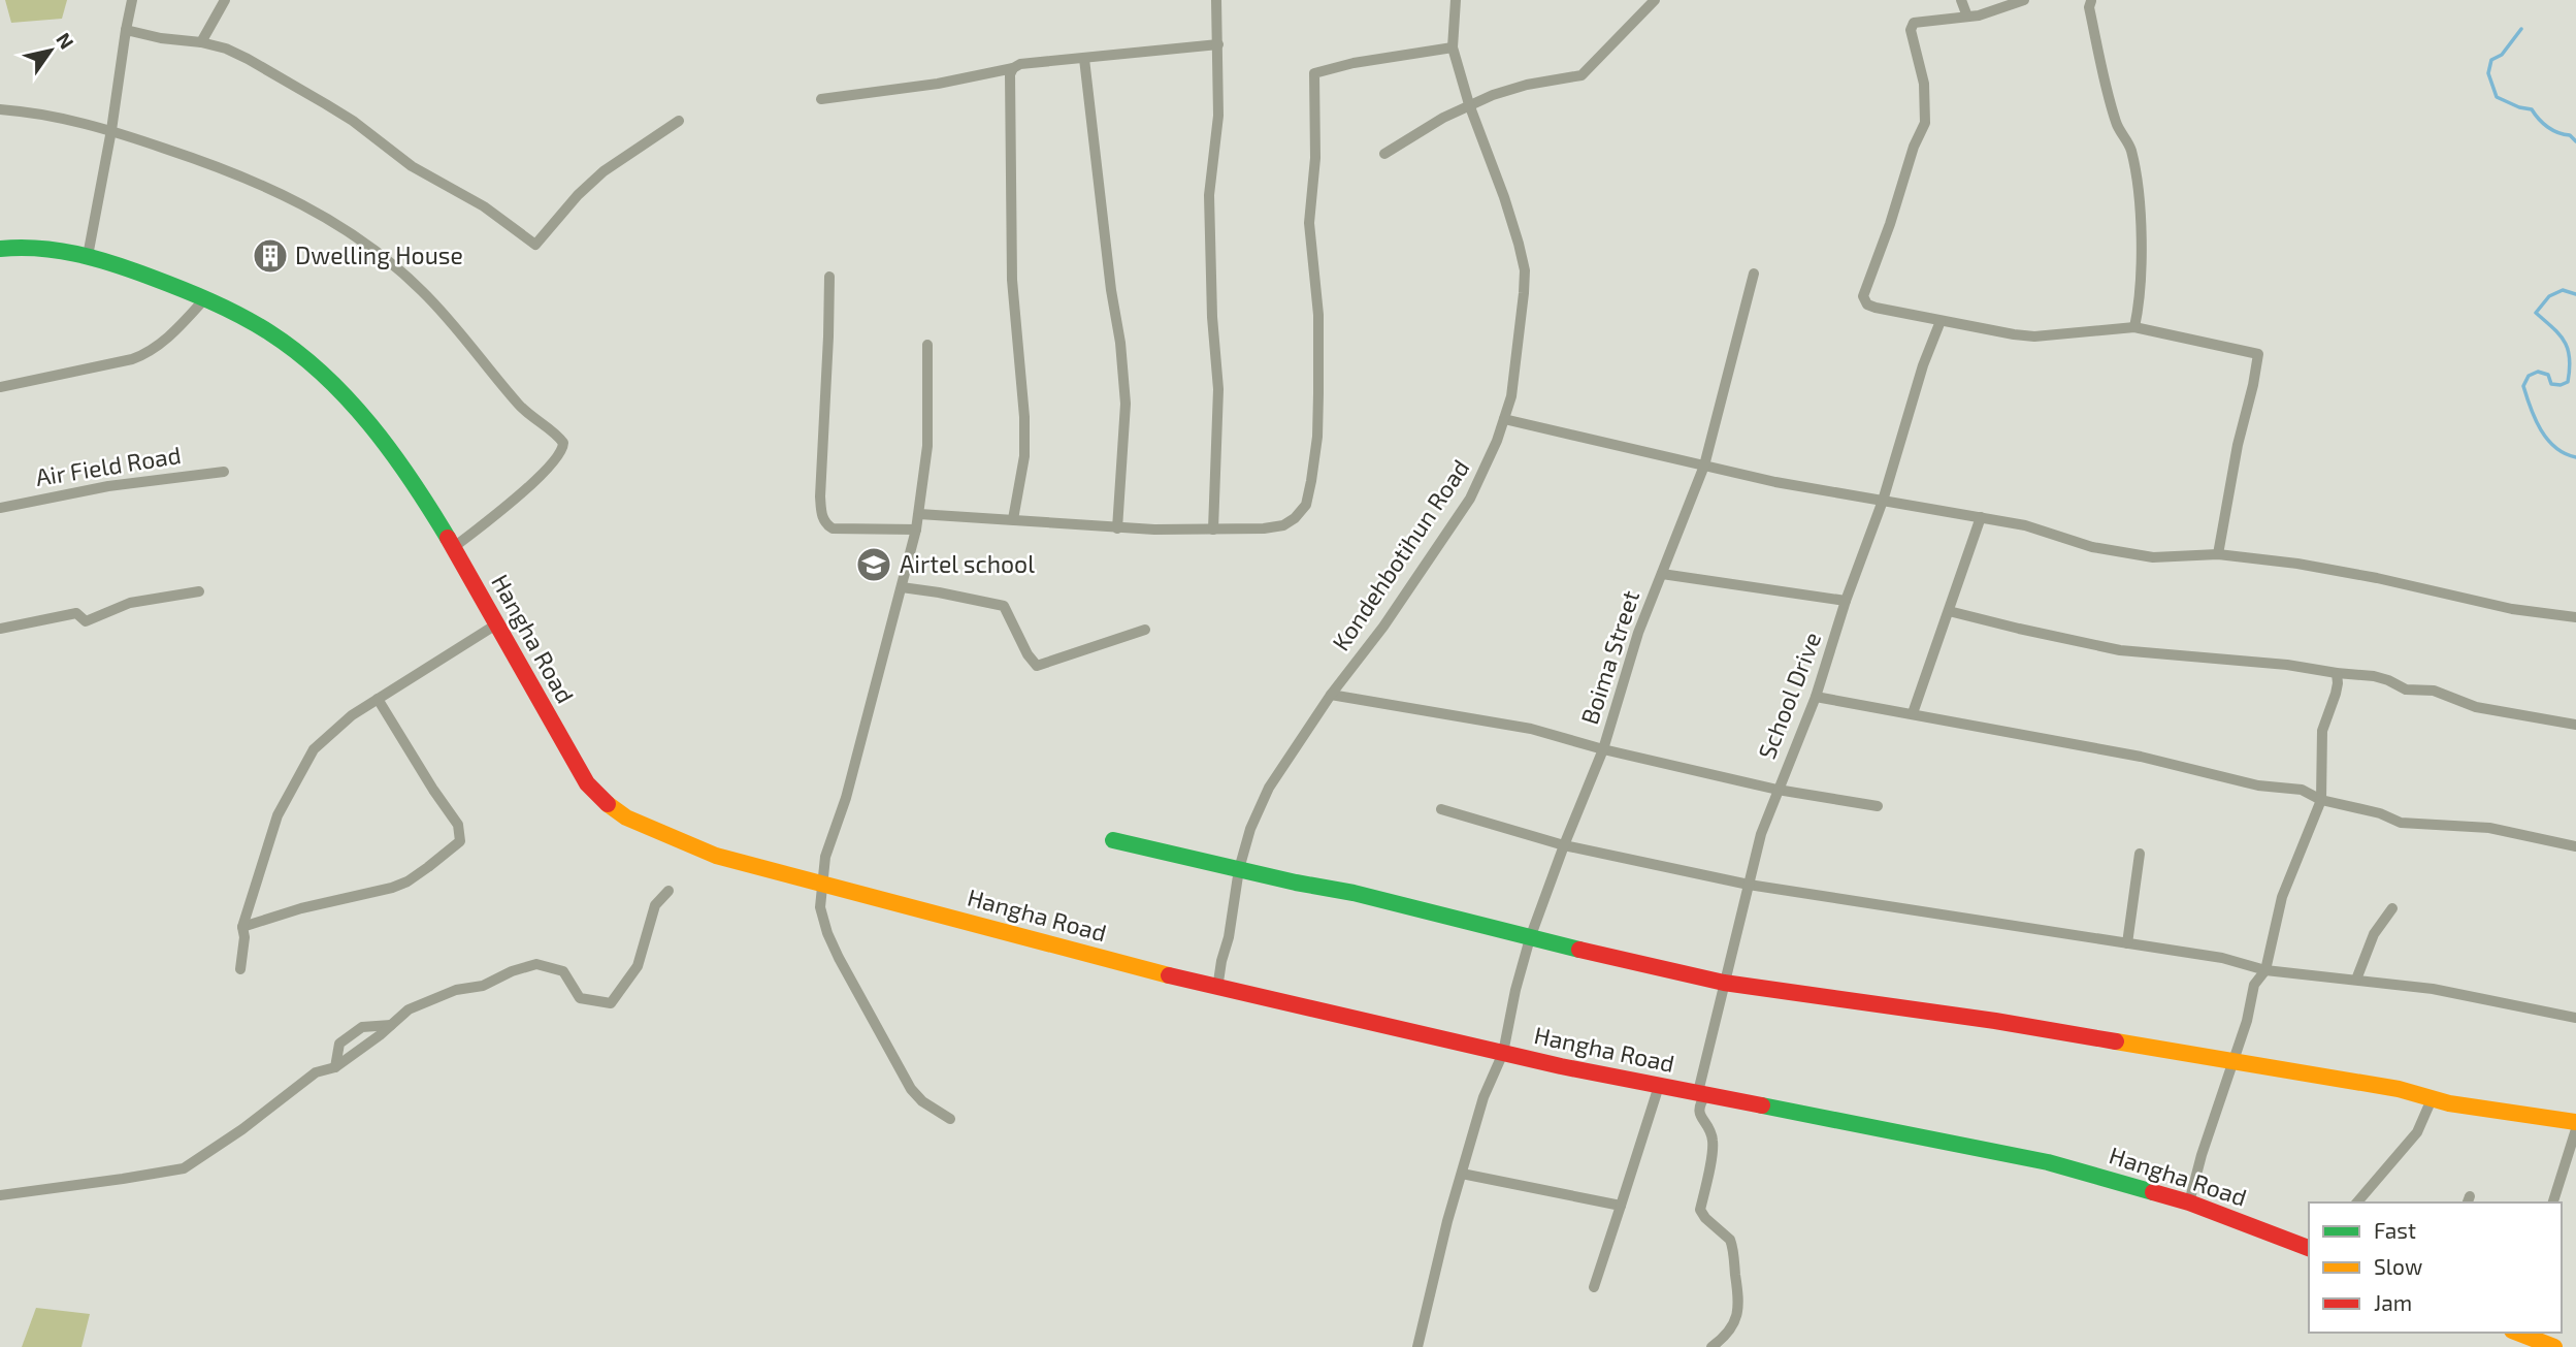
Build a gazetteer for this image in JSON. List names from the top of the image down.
{
  "streets": {
    "main road": ["Hangha Road"],
    "street": [
      "Air Field Road",
      "Kondehbotihun Road",
      "Boima Street",
      "School Drive"
    ]
  },
  "crossings": [
    ["Kondehbotihun Road", "Hangha Road"],
    ["Hangha Road", "Boima Street"],
    ["Hangha Road", "School Drive"]
  ],
  "places": {
    "building": ["Dwelling House"],
    "school or university": ["Airtel school"]
  },
  "legend": ["Fast", "Slow", "Jam"],
  "north": "top right"
}
